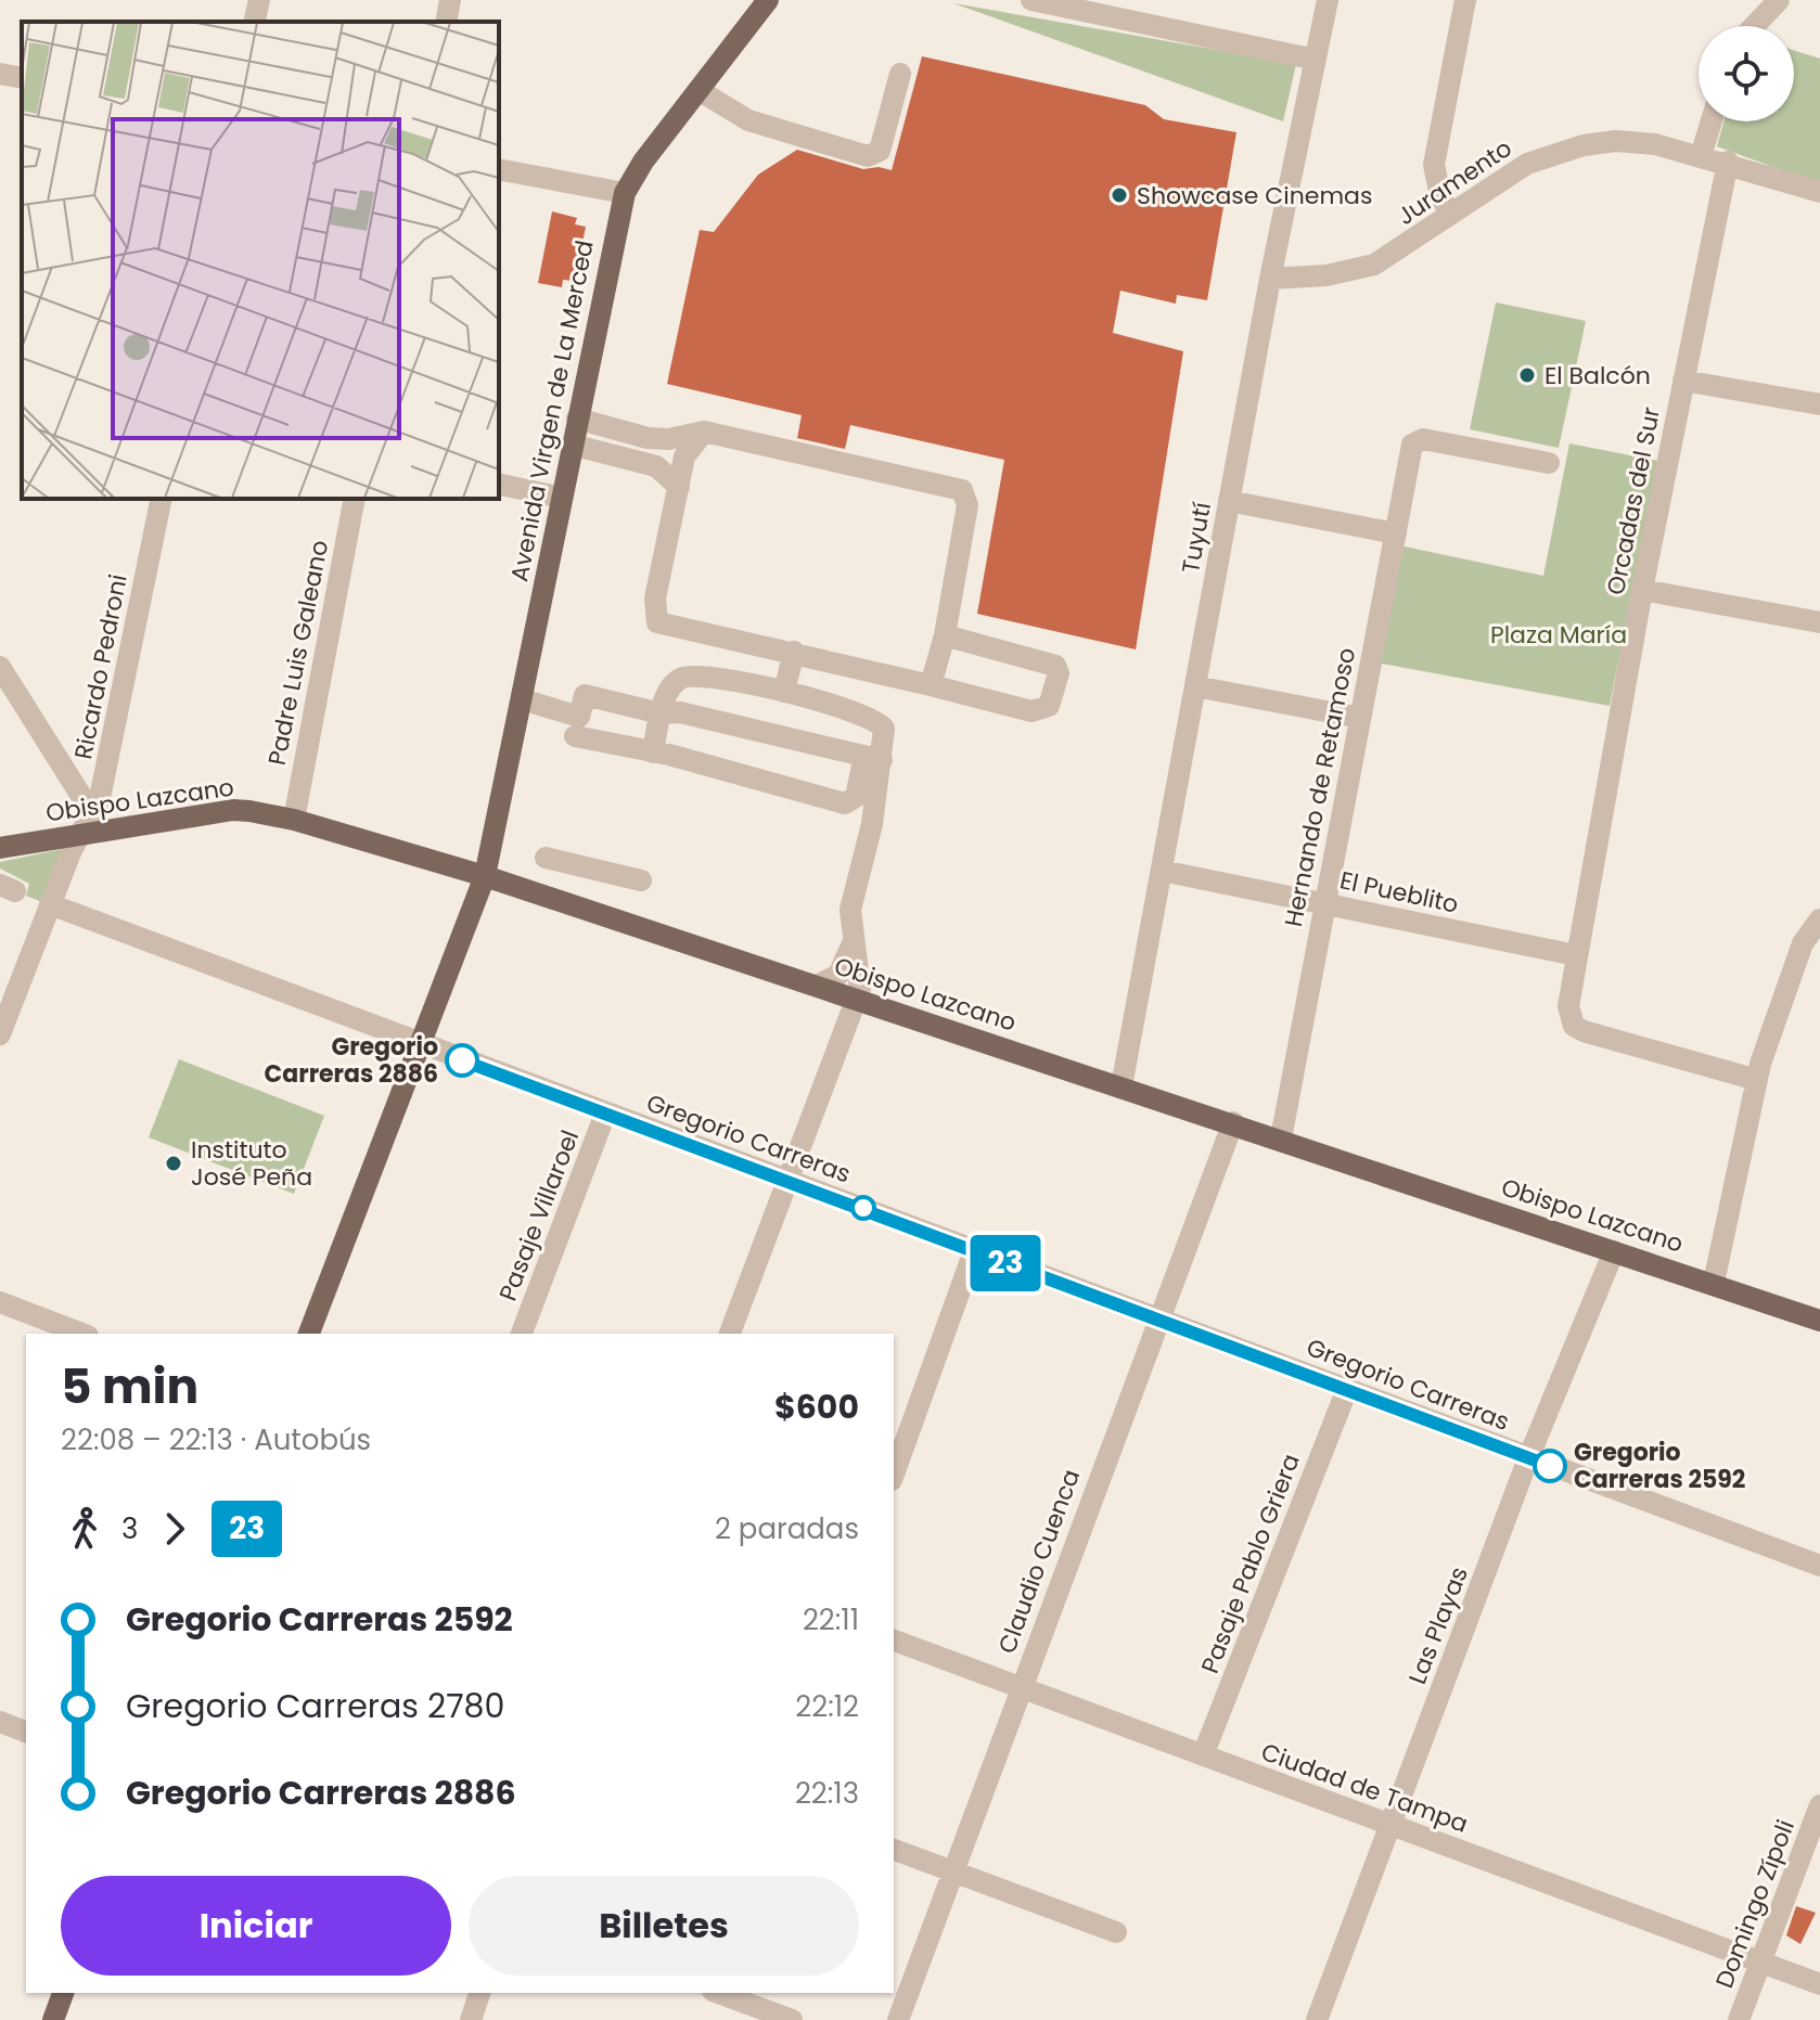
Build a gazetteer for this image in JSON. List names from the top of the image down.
{
  "streets": {
    "main road": ["Avenida Virgen de La Merced", "Obispo Lazcano"],
    "street": [
      "Juramento",
      "Orcadas del Sur",
      "Tuyutí",
      "Padre Luis Galeano",
      "Ricardo Pedroni",
      "Hernando de Retamoso",
      "El Pueblito",
      "Gregorio Carreras",
      "Pasaje Villaroel",
      "Claudio Cuenca",
      "Pasaje Pablo Griera",
      "Las Playas",
      "Ciudad de Tampa",
      "Domingo Zípoli"
    ]
  },
  "crossings": [
    ["Juramento", "Orcadas del Sur"],
    ["Juramento", "Tuyutí"],
    ["Avenida Virgen de La Merced", "Obispo Lazcano"],
    ["Orcadas del Sur", "El Pueblito"],
    ["Tuyutí", "Obispo Lazcano"],
    ["Tuyutí", "El Pueblito"],
    ["Padre Luis Galeano", "Obispo Lazcano"],
    ["Ricardo Pedroni", "Obispo Lazcano"],
    ["Ricardo Pedroni", "Gregorio Carreras"],
    ["Hernando de Retamoso", "Obispo Lazcano"],
    ["Hernando de Retamoso", "El Pueblito"],
    ["Obispo Lazcano", "Claudio Cuenca"],
    ["Obispo Lazcano", "Las Playas"],
    ["Gregorio Carreras", "Pasaje Villaroel"],
    ["Gregorio Carreras", "Claudio Cuenca"],
    ["Gregorio Carreras", "Pasaje Pablo Griera"],
    ["Gregorio Carreras", "Las Playas"],
    ["Claudio Cuenca", "Ciudad de Tampa"],
    ["Pasaje Pablo Griera", "Ciudad de Tampa"],
    ["Las Playas", "Ciudad de Tampa"],
    ["Ciudad de Tampa", "Domingo Zípoli"]
  ],
  "parks": ["Plaza María"],
  "places": [
    "Showcase Cinemas",
    "El Balcón",
    "Gregorio Carreras 2886",
    "Instituto José Peña",
    "Gregorio Carreras 2592"
  ],
  "lines": ["bus line 23"],
  "page": {
    "on_map": "23",
    "heading": ["5 min", "22:08 – 22:13 · Autobús", "$600"],
    "legs": ["3", "23", "2 paradas"],
    "list": [
      {
        "name": "Gregorio Carreras 2592",
        "value": "22:11"
      },
      {
        "name": "Gregorio Carreras 2780",
        "value": "22:12"
      },
      {
        "name": "Gregorio Carreras 2886",
        "value": "22:13"
      }
    ],
    "buttons": ["Iniciar", "Billetes"]
  }
}
